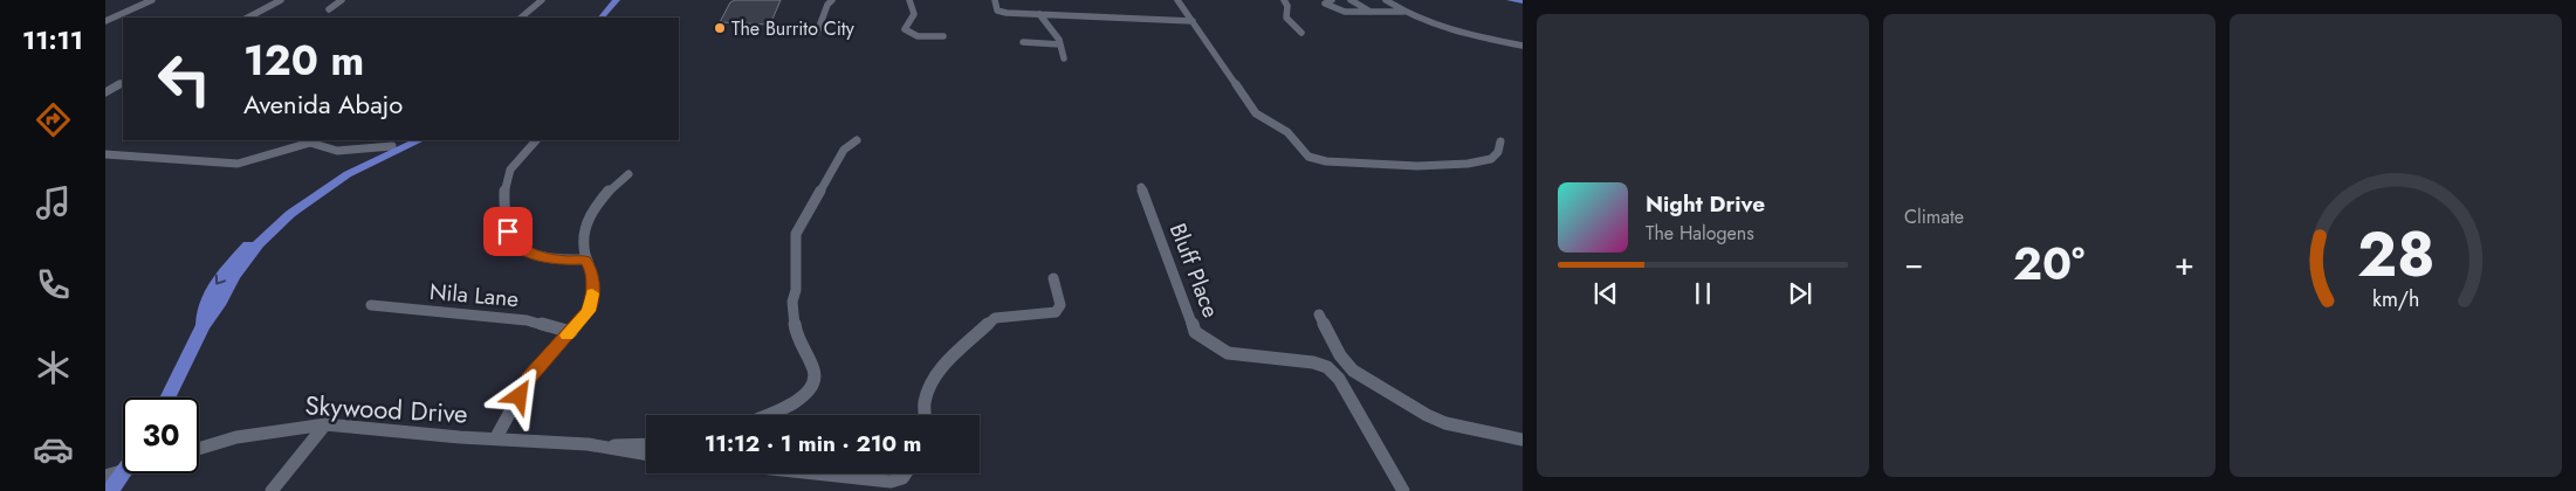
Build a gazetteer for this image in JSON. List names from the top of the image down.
{
  "streets": {
    "street": ["Bluff Place", "Nila Lane", "Skywood Drive"]
  },
  "places": ["The Burrito City"],
  "page": {
    "tabs": "11:11",
    "tile": "Climate",
    "turn": ["120 m", "Avenida Abajo"],
    "song": ["Night Drive", "The Halogens"],
    "heat": ["−", "20°", "+"],
    "limit": "30",
    "trip": "11:12 · 1 min · 210 m",
    "gauge": ["28", "km/h"]
  }
}
